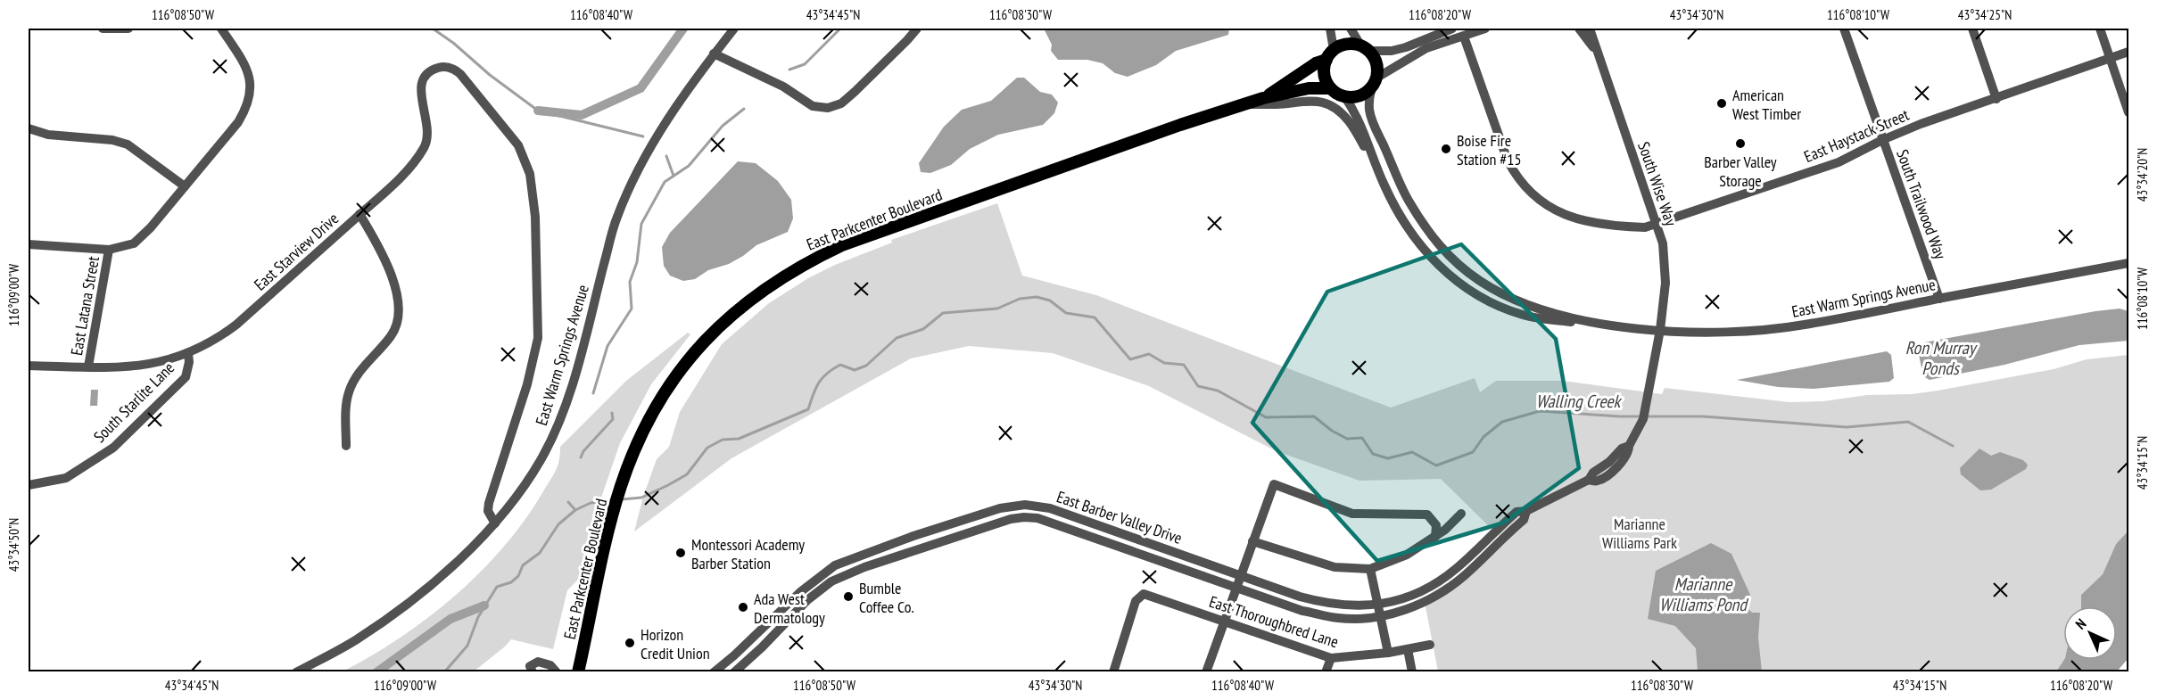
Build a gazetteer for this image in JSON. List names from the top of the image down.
{
  "streets": {
    "main road": ["East Parkcenter Boulevard"],
    "street": [
      "East Haystack Street",
      "South Wise Way",
      "South Trailwood Way",
      "East Starview Drive",
      "East Warm Springs Avenue",
      "East Latana Street",
      "South Starlite Lane",
      "East Barber Valley Drive",
      "East Thoroughbred Lane"
    ]
  },
  "crossings": [
    ["East Haystack Street", "South Wise Way"],
    ["East Haystack Street", "South Trailwood Way"],
    ["South Wise Way", "East Warm Springs Avenue"],
    ["South Wise Way", "East Barber Valley Drive"],
    ["South Trailwood Way", "East Warm Springs Avenue"],
    ["East Parkcenter Boulevard", "East Warm Springs Avenue"],
    ["East Starview Drive", "East Warm Springs Avenue"],
    ["East Starview Drive", "East Latana Street"],
    ["East Starview Drive", "South Starlite Lane"],
    ["East Warm Springs Avenue", "East Barber Valley Drive"]
  ],
  "water": ["Ron Murray Ponds", "Walling Creek", "Marianne Williams Pond"],
  "parks": ["Marianne Williams Park"],
  "places": [
    "American West Timber",
    "Barber Valley Storage",
    "Boise Fire Station #15",
    "Montessori Academy Barber Station",
    "Bumble Coffee Co.",
    "Ada West Dermatology",
    "Horizon Credit Union"
  ],
  "north": "top left",
  "coordinates": [
    "116°08'50\"W",
    "116°08'40\"W",
    "43°34'45\"N",
    "116°08'30\"W",
    "116°08'20\"W",
    "43°34'30\"N",
    "116°08'10\"W",
    "43°34'25\"N",
    "43°34'20\"N",
    "116°09'00\"W",
    "43°34'15\"N",
    "43°34'50\"N"
  ]
}
